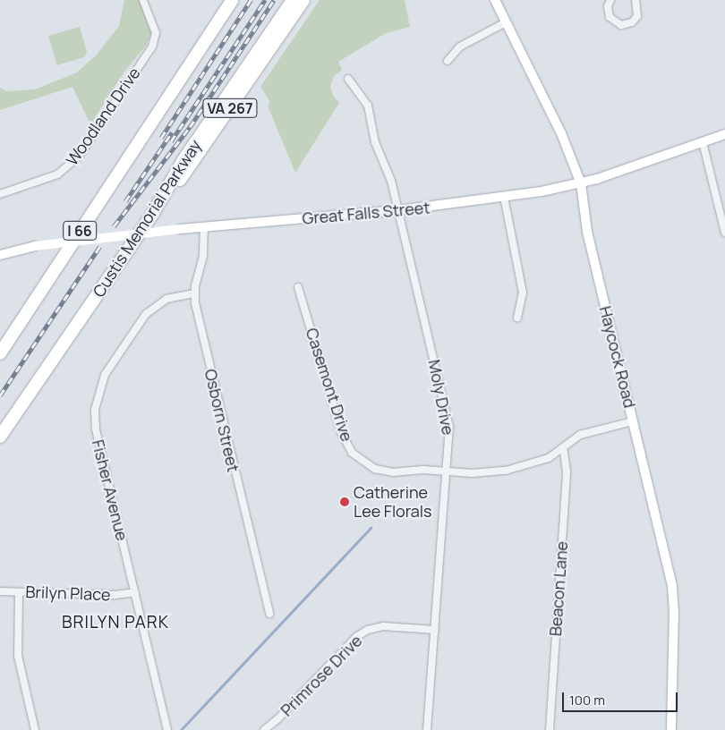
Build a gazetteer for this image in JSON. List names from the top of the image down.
{
  "streets": {
    "highway": ["VA 267", "Custis Memorial Parkway", "I 66"],
    "main road": ["Great Falls Street", "Haycock Road"],
    "street": [
      "Woodland Drive",
      "Casemont Drive",
      "Moly Drive",
      "Osborn Street",
      "Fisher Avenue",
      "Beacon Lane",
      "Brilyn Place",
      "Primrose Drive"
    ]
  },
  "crossings": [
    ["VA 267", "Custis Memorial Parkway"],
    ["Great Falls Street", "Haycock Road"],
    ["Great Falls Street", "Moly Drive"],
    ["Great Falls Street", "Osborn Street"],
    ["Haycock Road", "Casemont Drive"],
    ["Casemont Drive", "Moly Drive"],
    ["Casemont Drive", "Beacon Lane"],
    ["Moly Drive", "Primrose Drive"],
    ["Osborn Street", "Fisher Avenue"],
    ["Fisher Avenue", "Brilyn Place"]
  ],
  "districts": ["BRILYN PARK"],
  "places": ["Catherine Lee Florals"],
  "scale_bar": "100 m"
}
